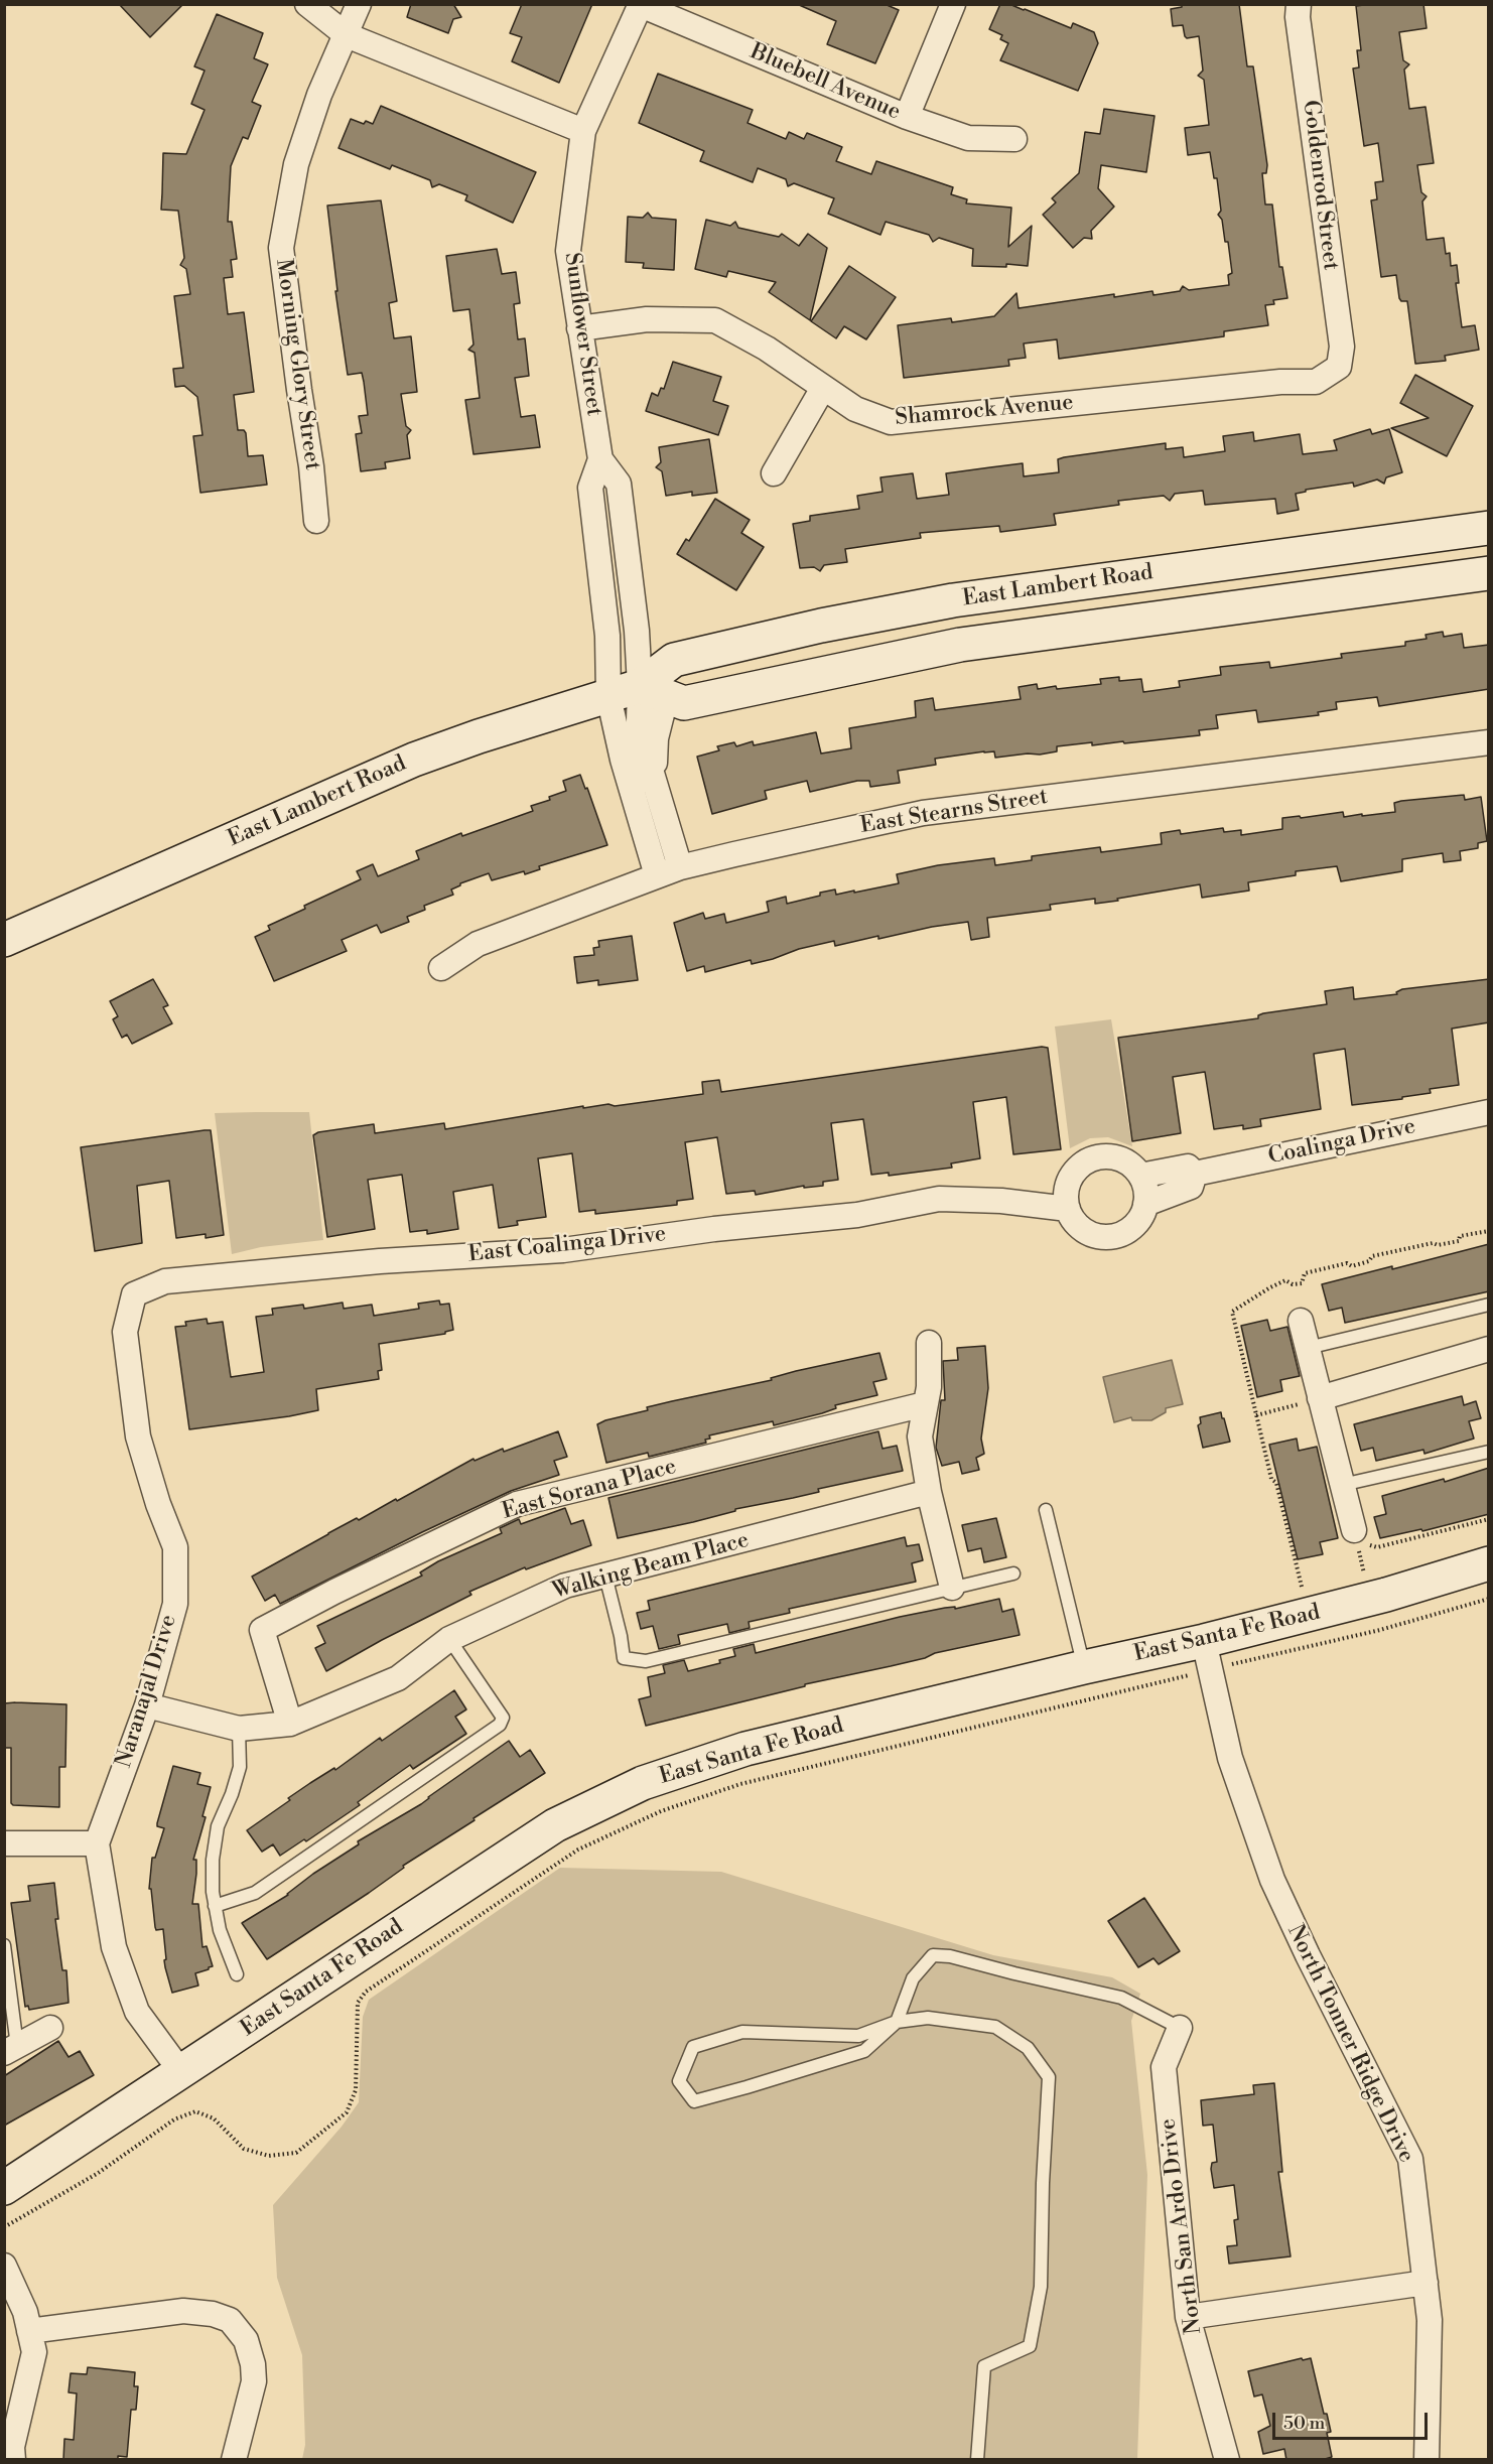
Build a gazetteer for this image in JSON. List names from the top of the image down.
{
  "streets": {
    "main road": ["East Lambert Road", "East Santa Fe Road"],
    "street": [
      "Bluebell Avenue",
      "Goldenrod Street",
      "Sunflower Street",
      "Morning Glory Street",
      "Shamrock Avenue",
      "East Stearns Street",
      "Coalinga Drive",
      "East Coalinga Drive",
      "East Sorana Place",
      "Walking Beam Place",
      "Naranajal Drive",
      "North Tonner Ridge Drive",
      "North San Ardo Drive"
    ]
  },
  "crossings": [
    ["Bluebell Avenue", "Sunflower Street"],
    ["Goldenrod Street", "Shamrock Avenue"],
    ["Sunflower Street", "Shamrock Avenue"],
    ["Sunflower Street", "East Lambert Road"],
    ["Sunflower Street", "East Stearns Street"],
    ["Coalinga Drive", "East Coalinga Drive"],
    ["East Coalinga Drive", "Naranajal Drive"],
    ["East Sorana Place", "Walking Beam Place"],
    ["Walking Beam Place", "Naranajal Drive"],
    ["East Santa Fe Road", "Naranajal Drive"],
    ["East Santa Fe Road", "North Tonner Ridge Drive"]
  ],
  "scale_bar": "50 m"
}
